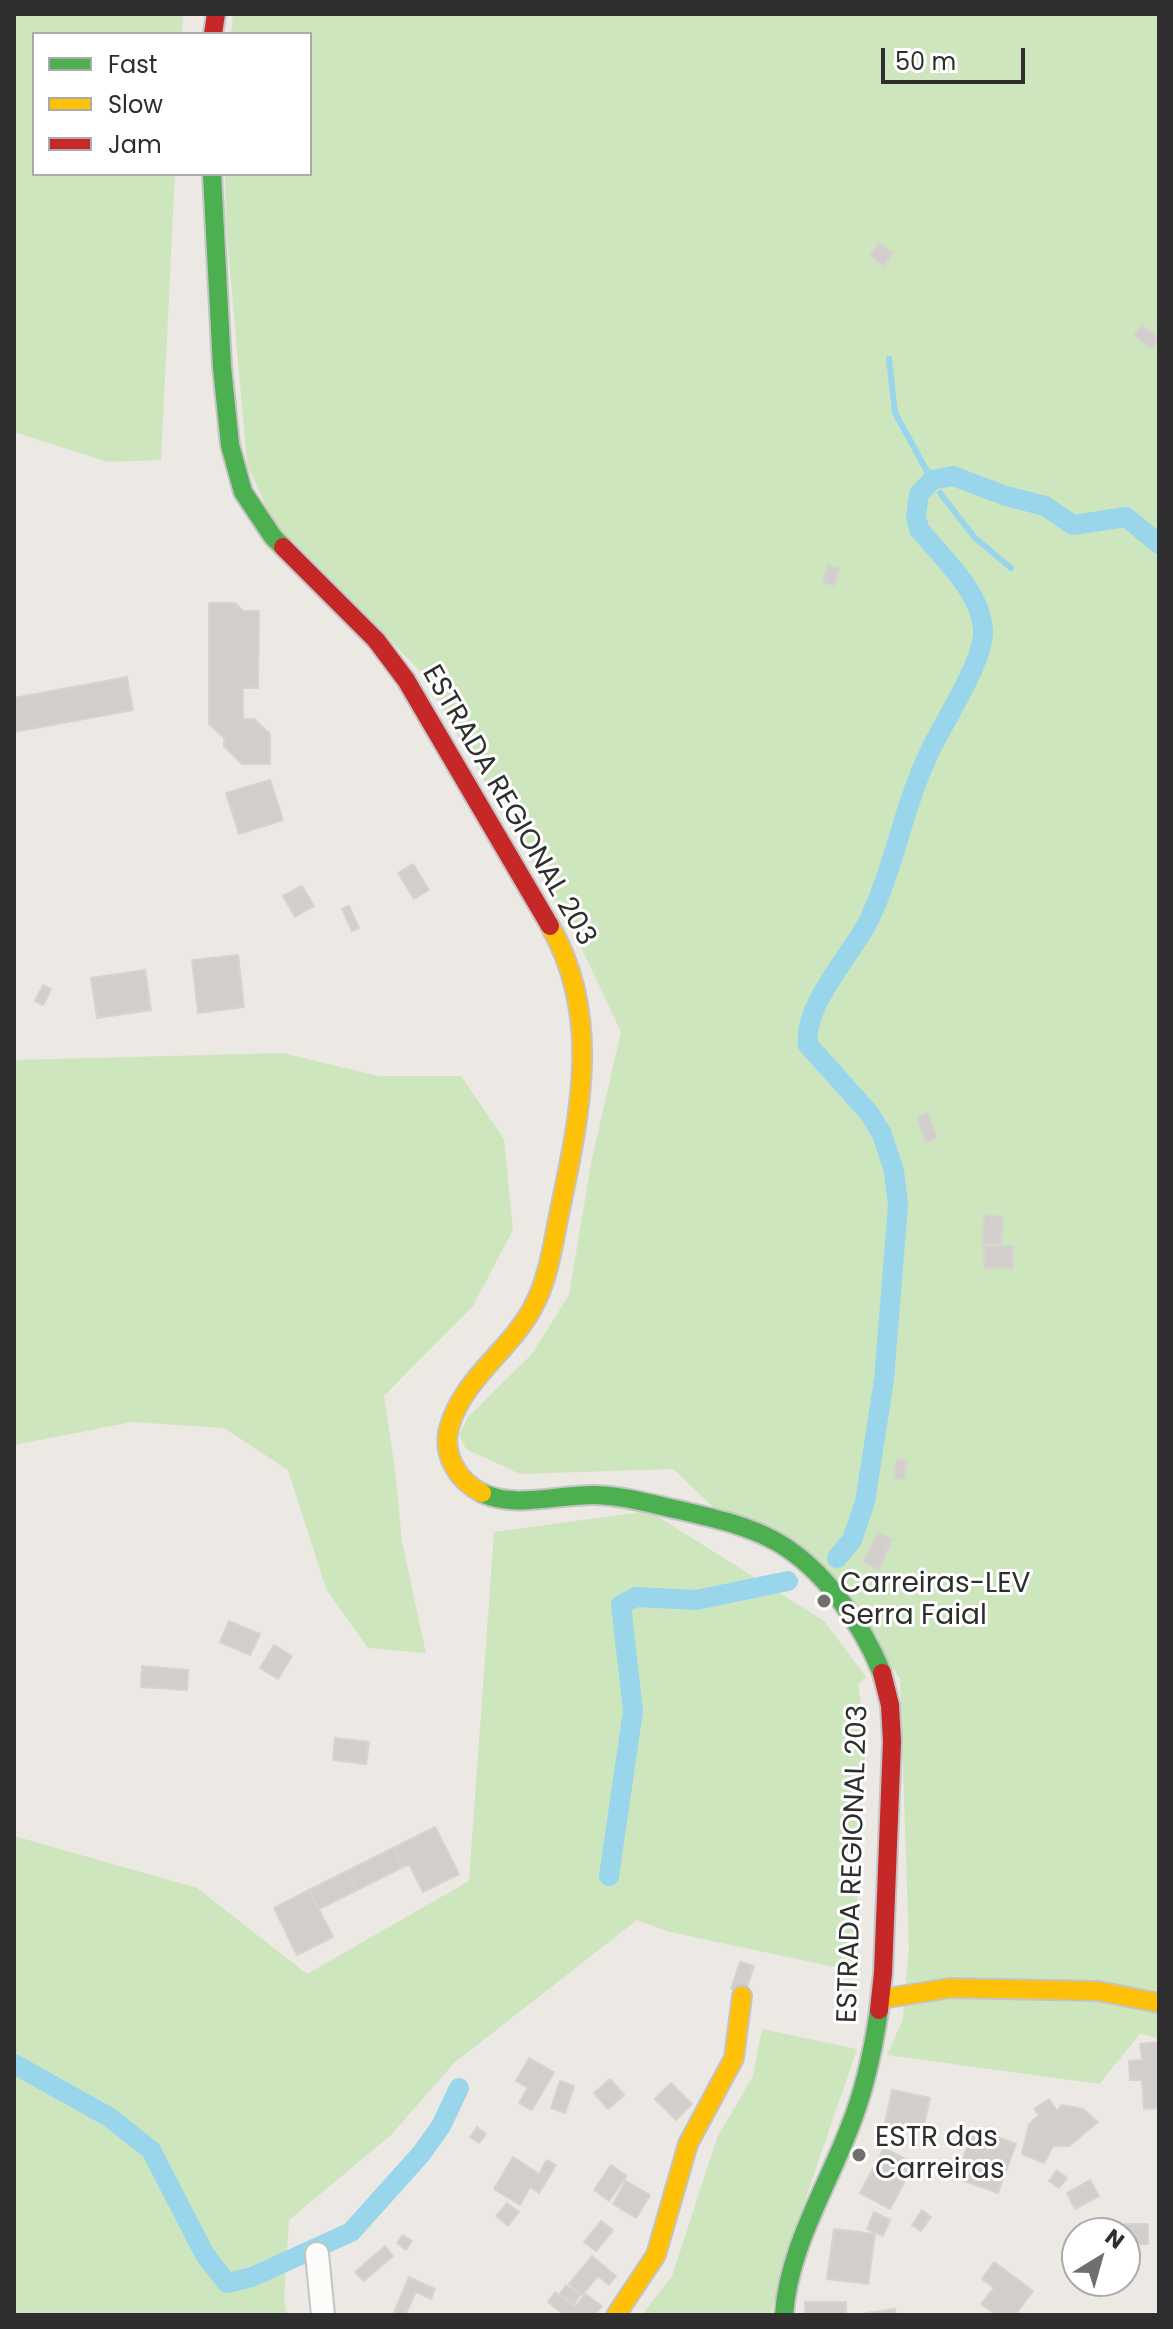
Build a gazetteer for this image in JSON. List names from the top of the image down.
{
  "streets": {
    "main road": ["ESTRADA REGIONAL 203"]
  },
  "places": ["Carreiras-LEV Serra Faial", "ESTR das Carreiras"],
  "legend": ["Fast", "Slow", "Jam"],
  "scale_bar": "50 m",
  "north": "top right"
}
